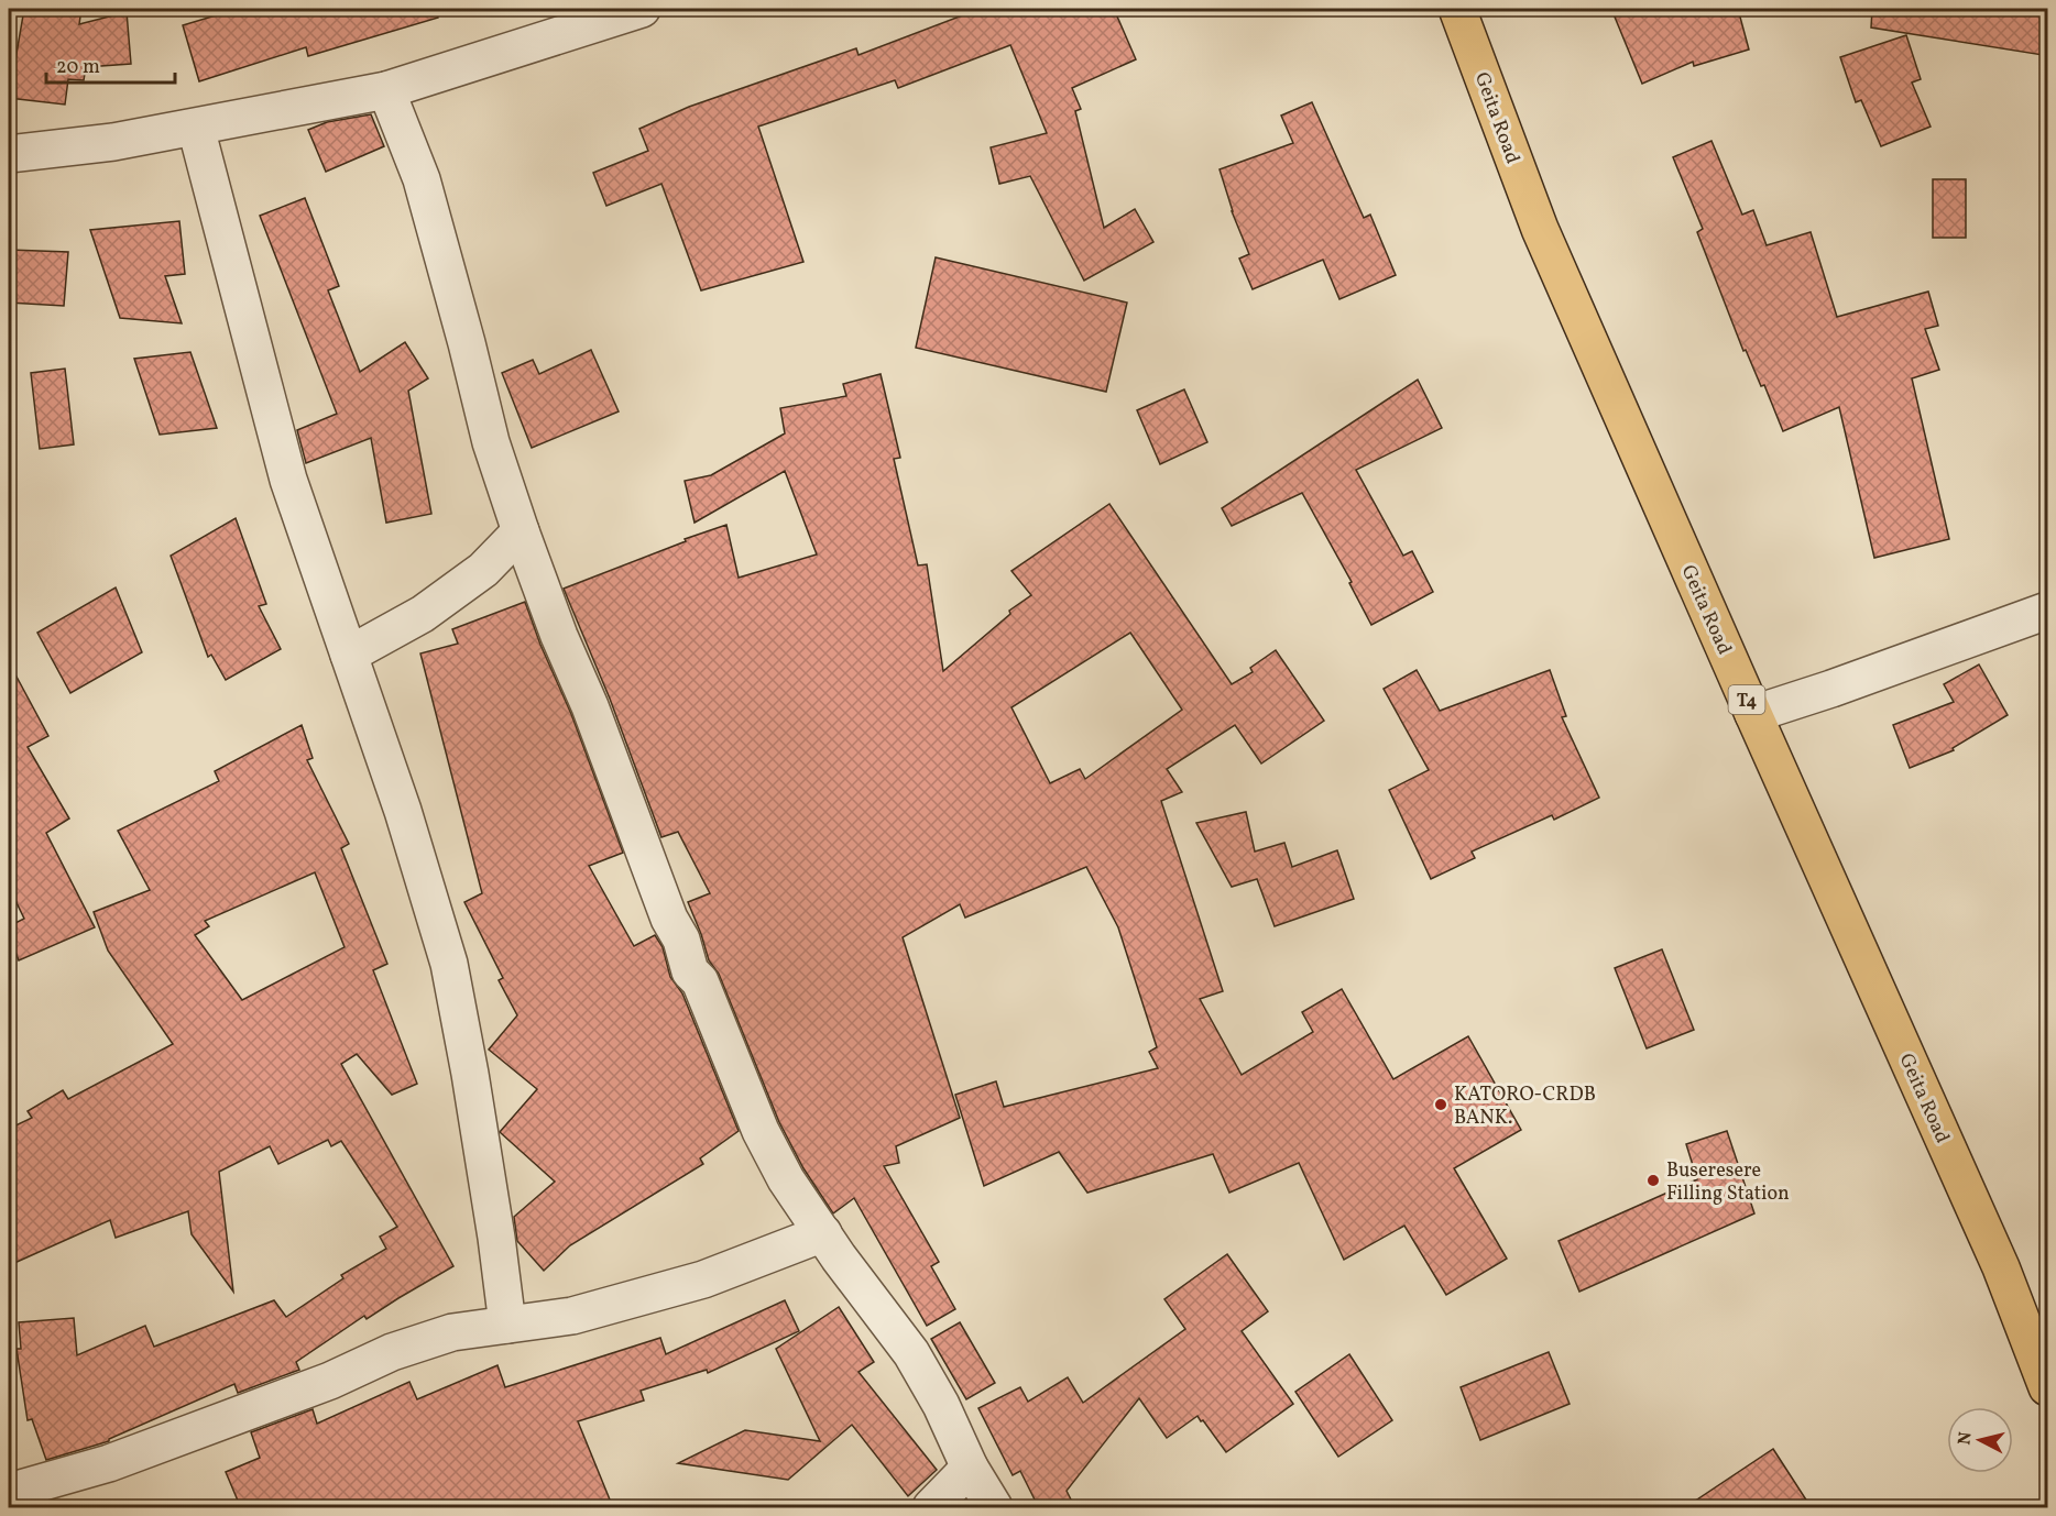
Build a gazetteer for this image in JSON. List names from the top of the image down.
{
  "streets": {
    "highway": ["Geita Road", "T4"]
  },
  "places": ["KATORO-CRDB BANK.", "Buseresere Filling Station"],
  "scale_bar": "20 m",
  "north": "left"
}
